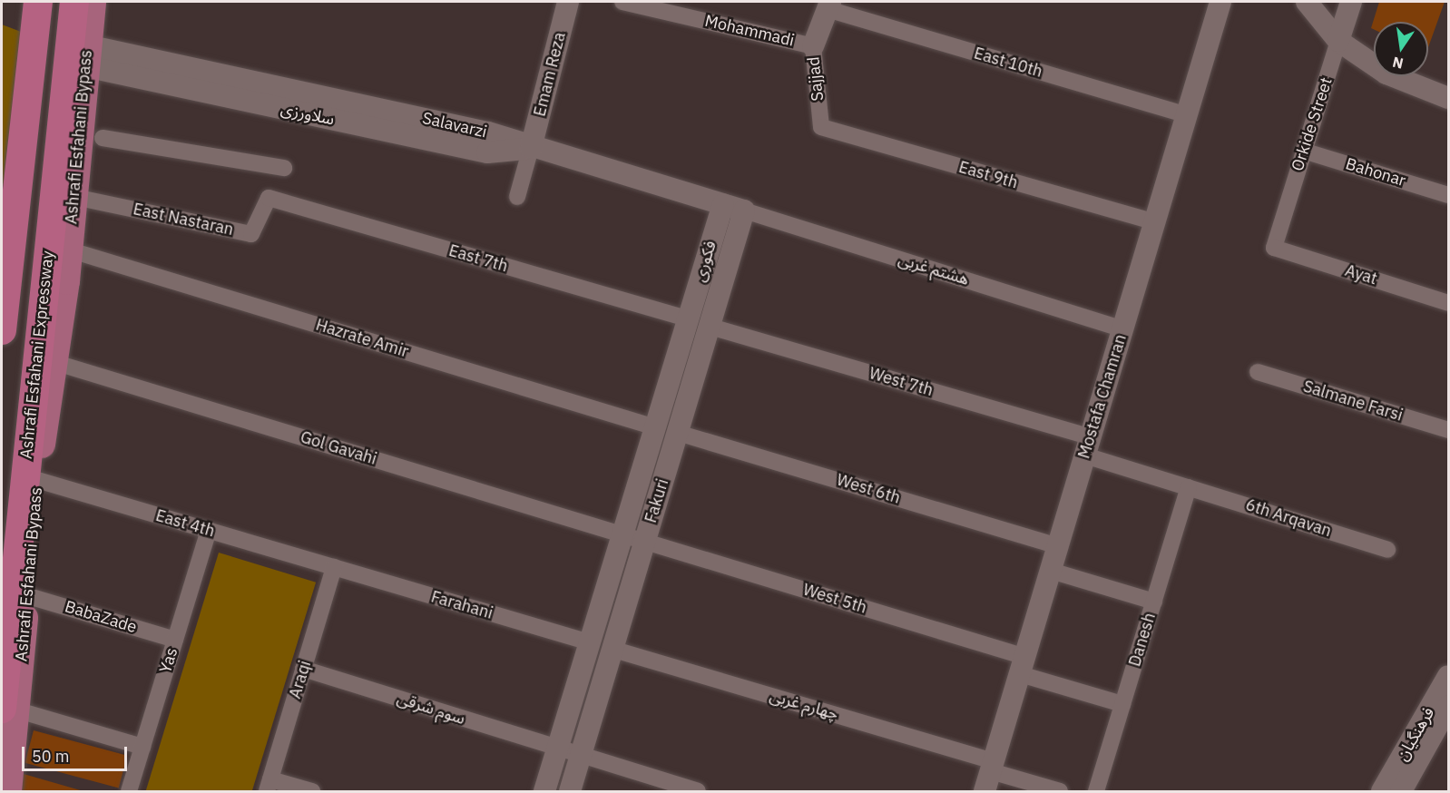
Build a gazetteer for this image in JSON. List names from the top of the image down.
{
  "streets": {
    "highway": ["Ashrafi Esfahani Expressway"],
    "main road": ["Ashrafi Esfahani Bypass"],
    "street": [
      "Mohammadi",
      "East 10th",
      "Emam Reza",
      "Sajjad",
      "سلاورزی",
      "Orkide Street",
      "Salavarzi",
      "Bahonar",
      "East 9th",
      "East Nastaran",
      "East 7th",
      "فکوری",
      "هشتم غربی",
      "Ayat",
      "Hazrate Amir",
      "West 7th",
      "Mostafa Chamran",
      "Salmane Farsi",
      "Gol Gavahi",
      "West 6th",
      "Fakuri",
      "6th Arqavan",
      "East 4th",
      "West 5th",
      "Farahani",
      "BabaZade",
      "Danesh",
      "Yas",
      "Araqi",
      "چهارم غربی",
      "سوم شرقی",
      "فرهنگیان"
    ]
  },
  "crossings": [
    ["Mohammadi", "Sajjad"],
    ["East 10th", "Sajjad"],
    ["East 10th", "Mostafa Chamran"],
    ["Emam Reza", "سلاورزی"],
    ["Emam Reza", "Salavarzi"],
    ["Sajjad", "East 9th"],
    ["سلاورزی", "Salavarzi"],
    ["سلاورزی", "Ashrafi Esfahani Bypass"],
    ["Orkide Street", "Bahonar"],
    ["Orkide Street", "Ayat"],
    ["Salavarzi", "فکوری"],
    ["Salavarzi", "هشتم غربی"],
    ["Salavarzi", "Fakuri"],
    ["Ashrafi Esfahani Bypass", "East Nastaran"],
    ["Ashrafi Esfahani Bypass", "Hazrate Amir"],
    ["Ashrafi Esfahani Bypass", "Ashrafi Esfahani Expressway"],
    ["Ashrafi Esfahani Bypass", "Gol Gavahi"],
    ["Ashrafi Esfahani Bypass", "East 4th"],
    ["Ashrafi Esfahani Bypass", "BabaZade"],
    ["East 9th", "Mostafa Chamran"],
    ["East Nastaran", "East 7th"],
    ["East 7th", "فکوری"],
    ["East 7th", "Fakuri"],
    ["فکوری", "Fakuri"],
    ["هشتم غربی", "Mostafa Chamran"],
    ["هشتم غربی", "Fakuri"],
    ["Hazrate Amir", "Fakuri"],
    ["West 7th", "Mostafa Chamran"],
    ["West 7th", "Fakuri"],
    ["West 7th", "6th Arqavan"],
    ["West 7th", "Danesh"],
    ["Mostafa Chamran", "West 6th"],
    ["Mostafa Chamran", "West 5th"],
    ["Mostafa Chamran", "چهارم غربی"],
    ["Gol Gavahi", "Fakuri"],
    ["Gol Gavahi", "West 5th"],
    ["West 6th", "Fakuri"],
    ["Fakuri", "West 5th"],
    ["Fakuri", "Farahani"],
    ["Fakuri", "چهارم غربی"],
    ["Fakuri", "سوم شرقی"],
    ["6th Arqavan", "Danesh"],
    ["East 4th", "Farahani"],
    ["East 4th", "Yas"],
    ["East 4th", "Araqi"],
    ["West 5th", "Danesh"],
    ["Farahani", "Araqi"],
    ["BabaZade", "Yas"],
    ["Araqi", "سوم شرقی"]
  ],
  "scale_bar": "50 m",
  "north": "bottom"
}
